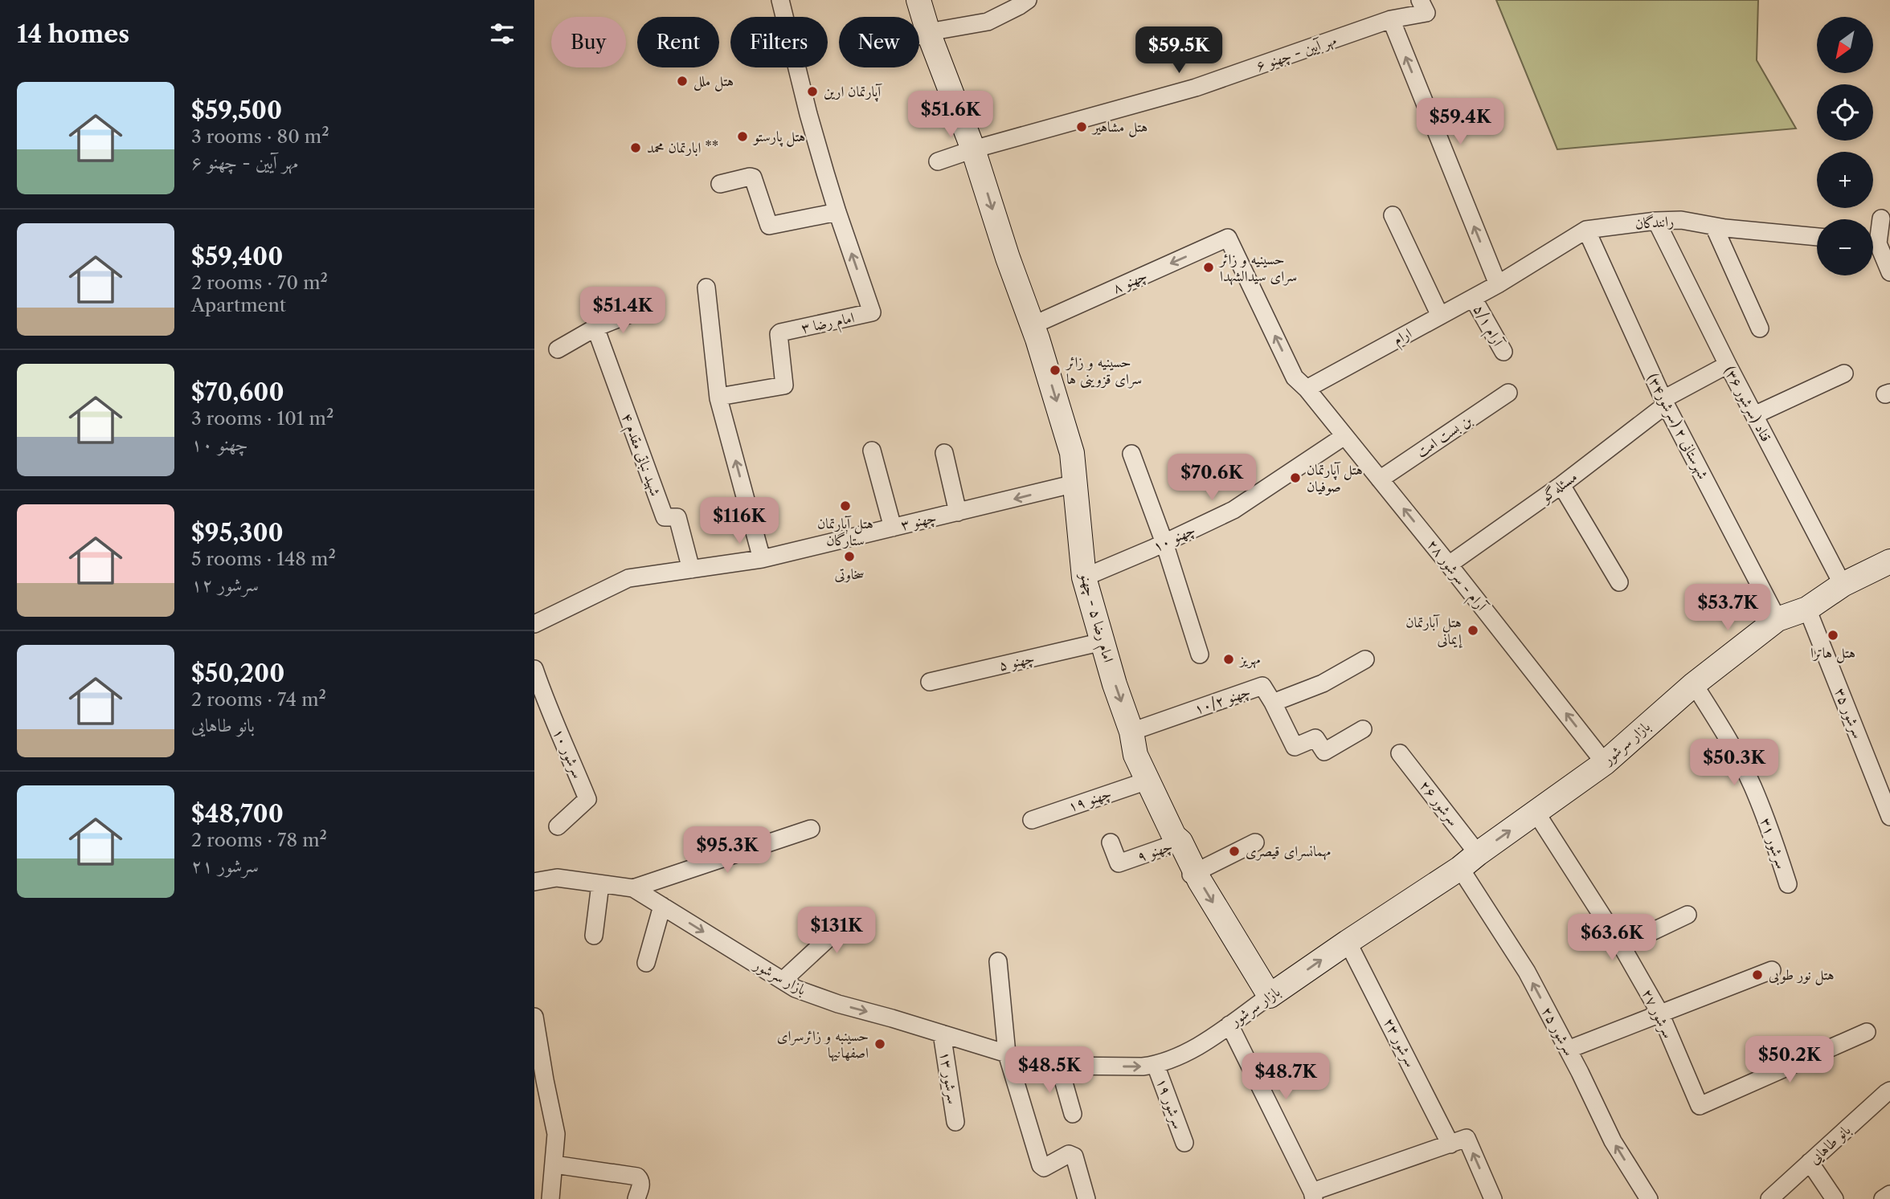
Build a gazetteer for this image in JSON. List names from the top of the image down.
{
  "streets": {
    "street": [
      "مهر آیین - چهنو ۶",
      "رانندگان",
      "چهنو ۸",
      "امام رضا ۳",
      "آرام ۵/۱",
      "ارام",
      "قناد (سرشور ۳۶)",
      "شهرستانی ۲ (سرشور۳۴)",
      "بن بست امت",
      "شهید نباتی مقدم ۴",
      "مسئله‌گو",
      "چهنو ۳",
      "چهنو ۱۰",
      "آرام - سرشور ۲۸",
      "امام رضا ۵ - چهنو",
      "چهنو ۵",
      "چهنو ۱۰/۲",
      "سرشور ۳۵",
      "بازار سرشور",
      "سرشور ۱۰",
      "چهنو ۱۹",
      "سرشور ۲۶",
      "سرشور ۳۱",
      "چهنو ۹",
      "سرشور ۲۷",
      "سرشور ۲۵",
      "سرشور ۲۳",
      "سرشور ۱۳",
      "سرشور ۱۹",
      "بانو طاهایی"
    ]
  },
  "crossings": [
    ["مهر آیین - چهنو ۶", "امام رضا ۵ - چهنو"],
    ["رانندگان", "ارام"],
    ["رانندگان", "قناد (سرشور ۳۶)"],
    ["رانندگان", "شهرستانی ۲ (سرشور۳۴)"],
    ["چهنو ۸", "آرام - سرشور ۲۸"],
    ["چهنو ۸", "امام رضا ۵ - چهنو"],
    ["آرام ۵/۱", "ارام"],
    ["ارام", "آرام - سرشور ۲۸"],
    ["قناد (سرشور ۳۶)", "مسئله‌گو"],
    ["قناد (سرشور ۳۶)", "بازار سرشور"],
    ["شهرستانی ۲ (سرشور۳۴)", "مسئله‌گو"],
    ["شهرستانی ۲ (سرشور۳۴)", "بازار سرشور"],
    ["بن بست امت", "آرام - سرشور ۲۸"],
    ["شهید نباتی مقدم ۴", "چهنو ۳"],
    ["مسئله‌گو", "آرام - سرشور ۲۸"],
    ["چهنو ۳", "امام رضا ۵ - چهنو"],
    ["چهنو ۱۰", "آرام - سرشور ۲۸"],
    ["چهنو ۱۰", "امام رضا ۵ - چهنو"],
    ["آرام - سرشور ۲۸", "بازار سرشور"],
    ["امام رضا ۵ - چهنو", "چهنو ۵"],
    ["امام رضا ۵ - چهنو", "چهنو ۱۰/۲"],
    ["امام رضا ۵ - چهنو", "بازار سرشور"],
    ["امام رضا ۵ - چهنو", "چهنو ۱۹"],
    ["امام رضا ۵ - چهنو", "چهنو ۹"],
    ["سرشور ۳۵", "بازار سرشور"],
    ["بازار سرشور", "سرشور ۲۶"],
    ["بازار سرشور", "سرشور ۳۱"],
    ["بازار سرشور", "سرشور ۲۷"],
    ["بازار سرشور", "سرشور ۲۵"],
    ["بازار سرشور", "سرشور ۲۳"],
    ["بازار سرشور", "سرشور ۱۳"],
    ["بازار سرشور", "سرشور ۱۹"],
    ["سرشور ۲۶", "سرشور ۲۵"]
  ],
  "one_way": [
    "چهنو ۸",
    "آرام - سرشور ۲۸",
    "امام رضا ۵ - چهنو",
    "سرشور ۲۵"
  ],
  "places": [
    "هتل ملل",
    "آپارتمان ارين",
    "هتل مشاهیر",
    "هتل پارستو",
    "ابارتمان محمد **",
    "حسینیه و زائر سرای سیدالشهدا",
    "حسینیه و زائر سرای قزوینی ها",
    "هتل آپارتمان صوفیان",
    "هتل آپارتمان ستارگان",
    "سخاوتی",
    "هتل آبارتمان إیمانی",
    "هتل هاترا",
    "مهریز",
    "مهمانسرای قیصری",
    "هتل نور طوبی",
    "حسینبه و زائرسرای اصفهانیها"
  ],
  "north": "bottom left",
  "page": {
    "heading": "14 homes",
    "map_buttons": ["+", "−"],
    "chip": [
      "Buy",
      "Rent",
      "Filters",
      "New"
    ],
    "price": [
      "$59.5K",
      "$51.6K",
      "$59.4K",
      "$51.4K",
      "$70.6K",
      "$116K",
      "$53.7K",
      "$50.3K",
      "$95.3K",
      "$131K",
      "$63.6K",
      "$50.2K",
      "$48.5K",
      "$48.7K"
    ],
    "list": [
      {
        "name": "$59,500",
        "note": "3 rooms · 80 m² · مهر آیین - چهنو ۶"
      },
      {
        "name": "$59,400",
        "note": "2 rooms · 70 m² · Apartment"
      },
      {
        "name": "$70,600",
        "note": "3 rooms · 101 m² · چهنو ۱۰"
      },
      {
        "name": "$95,300",
        "note": "5 rooms · 148 m² · سرشور ۱۲"
      },
      {
        "name": "$50,200",
        "note": "2 rooms · 74 m² · بانو طاهایی"
      },
      {
        "name": "$48,700",
        "note": "2 rooms · 78 m² · سرشور ۲۱"
      }
    ]
  }
}
